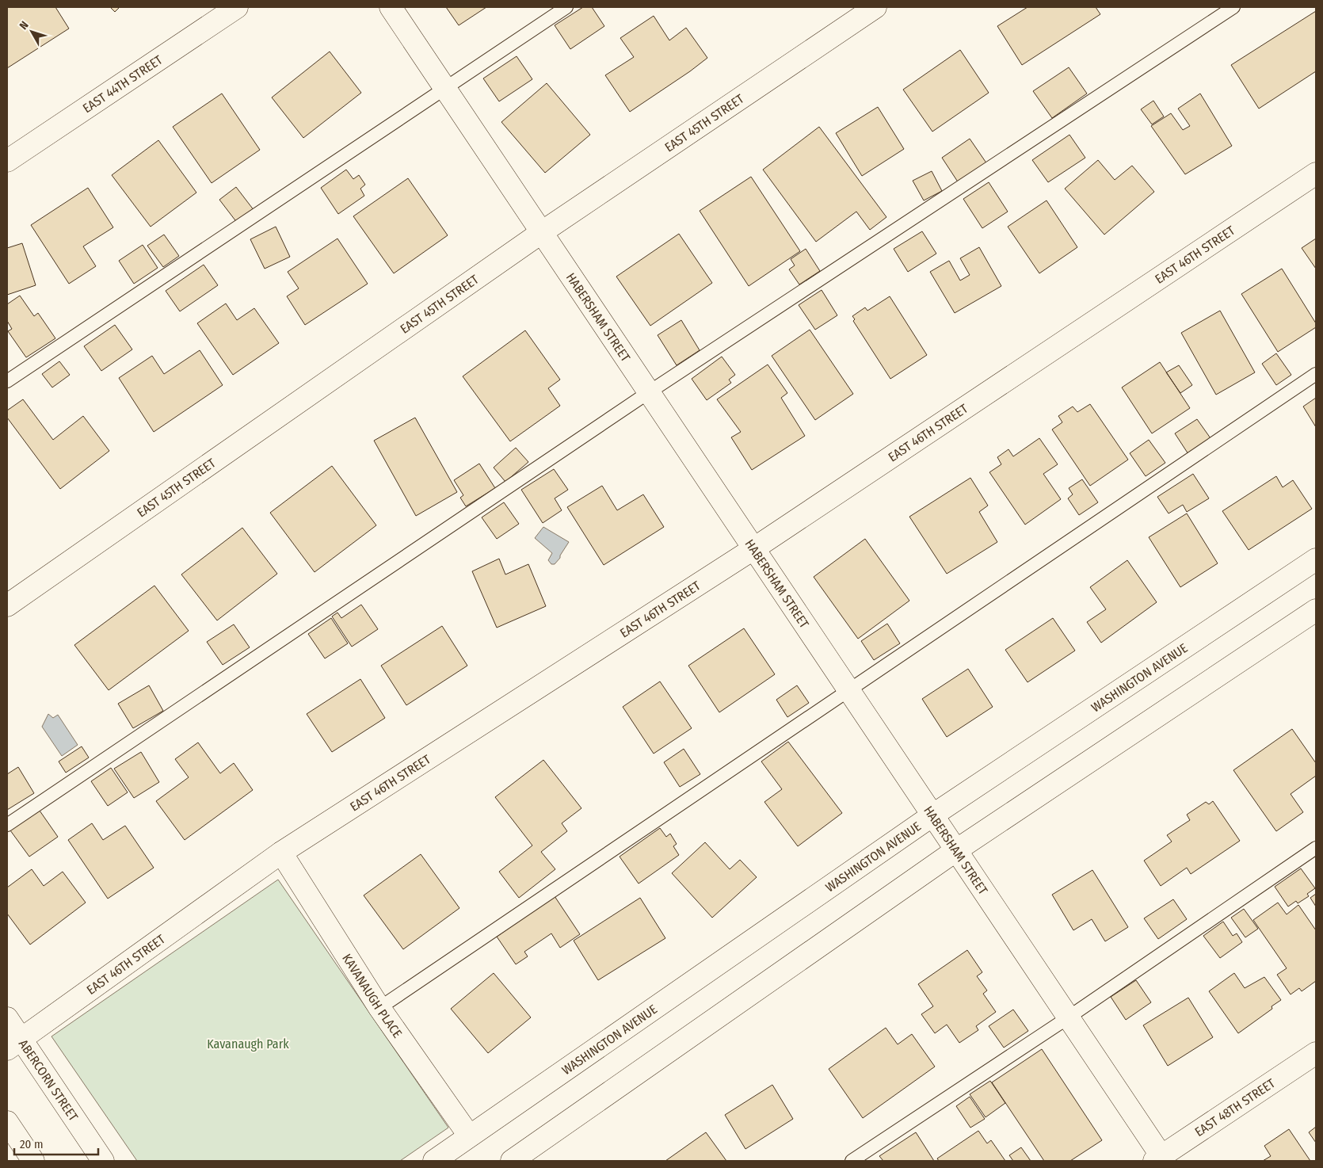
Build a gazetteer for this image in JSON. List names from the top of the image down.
{
  "streets": {
    "street": [
      "EAST 44TH STREET",
      "EAST 45TH STREET",
      "EAST 46TH STREET",
      "HABERSHAM STREET",
      "WASHINGTON AVENUE",
      "KAVANAUGH PLACE",
      "ABERCORN STREET",
      "EAST 48TH STREET"
    ]
  },
  "crossings": [
    ["EAST 45TH STREET", "HABERSHAM STREET"],
    ["EAST 46TH STREET", "HABERSHAM STREET"],
    ["EAST 46TH STREET", "KAVANAUGH PLACE"],
    ["EAST 46TH STREET", "ABERCORN STREET"],
    ["HABERSHAM STREET", "WASHINGTON AVENUE"],
    ["HABERSHAM STREET", "EAST 48TH STREET"],
    ["WASHINGTON AVENUE", "KAVANAUGH PLACE"]
  ],
  "parks": ["Kavanaugh Park"],
  "scale_bar": "20 m",
  "north": "top left"
}
